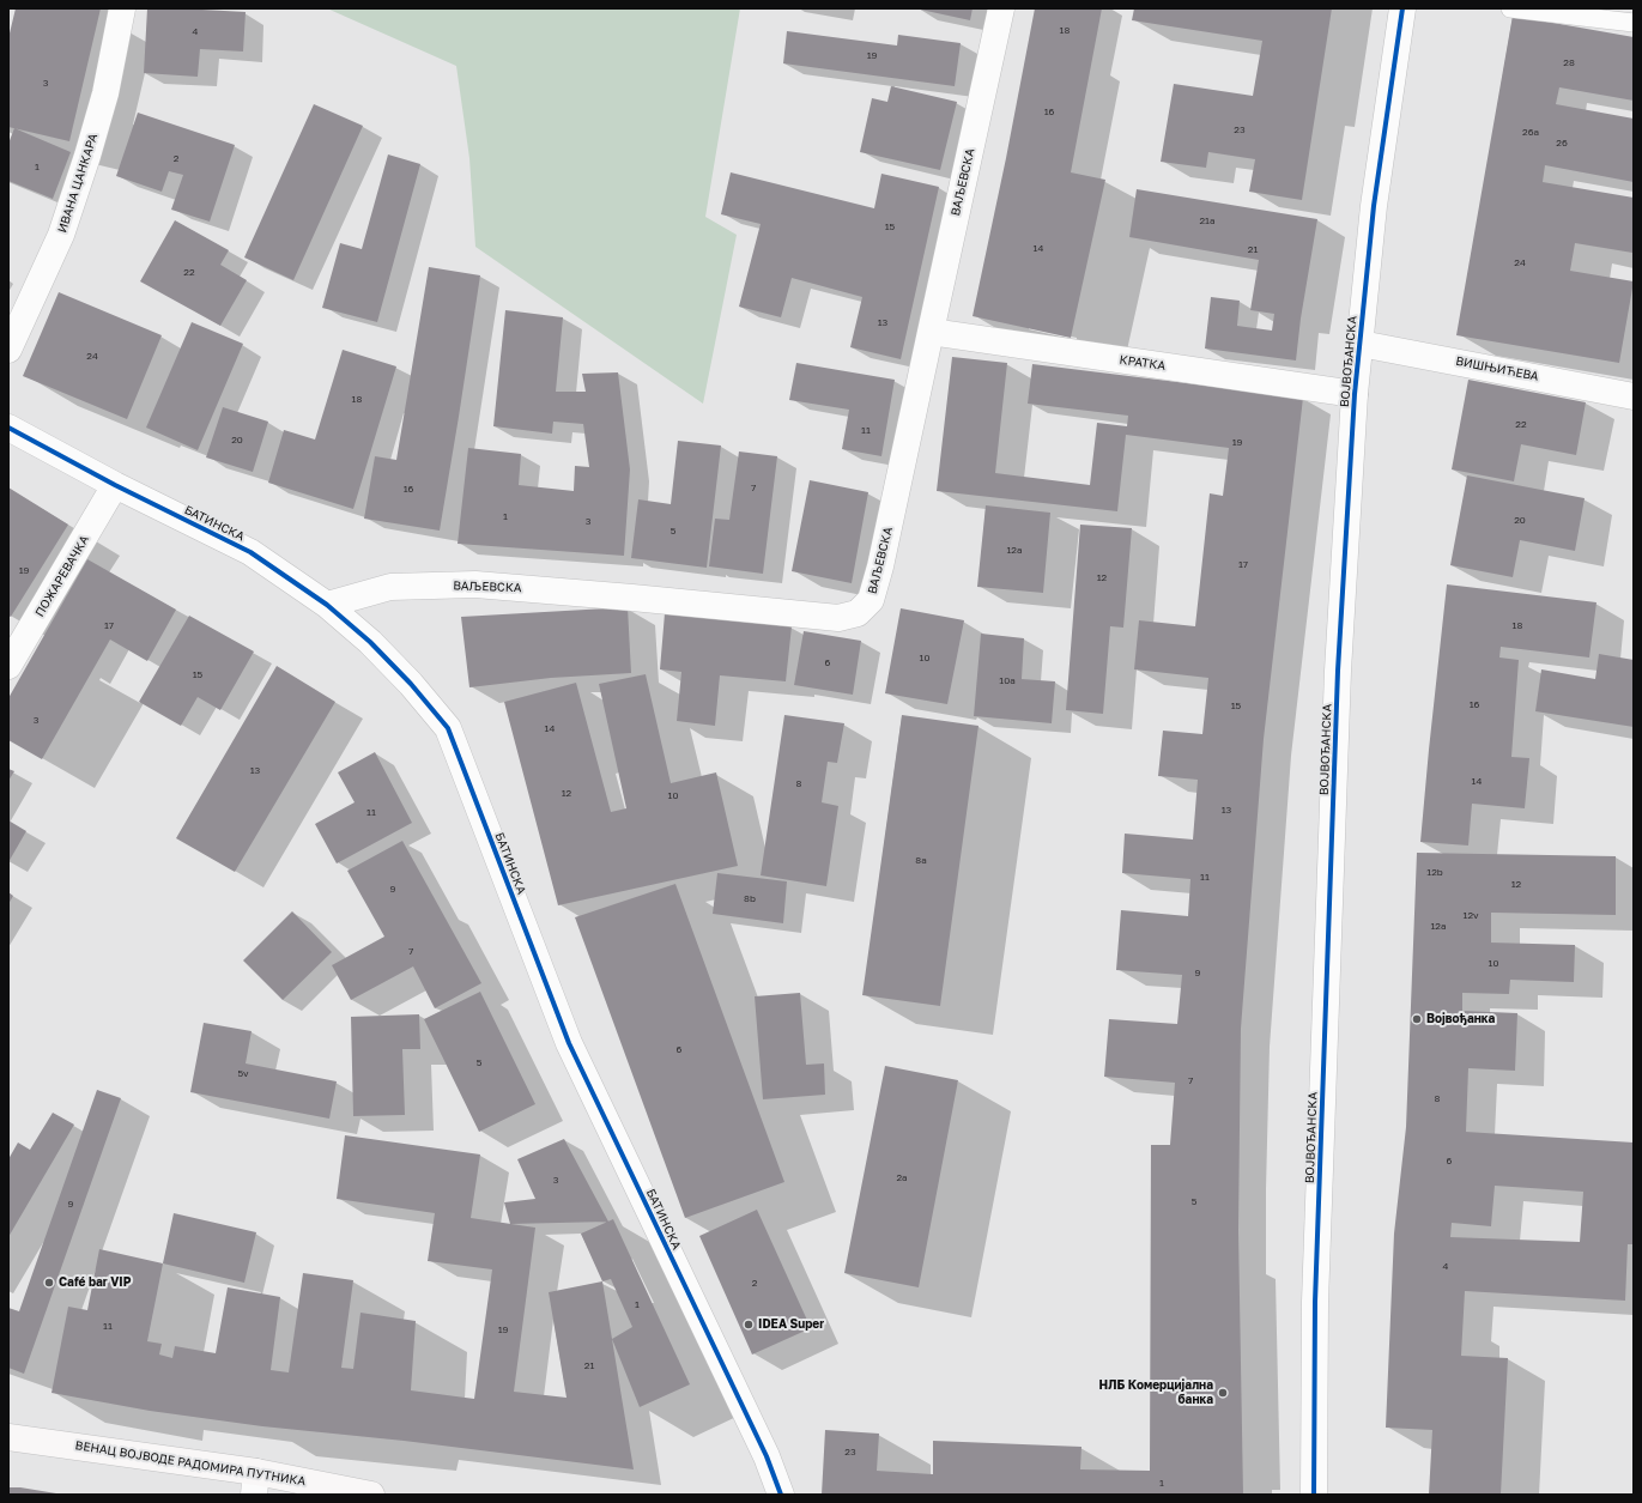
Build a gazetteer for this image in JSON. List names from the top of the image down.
{
  "streets": {
    "main road": ["ВЕНАЦ ВОЈВОДЕ РАДОМИРА ПУТНИКА"],
    "street": [
      "ВАЉЕВСКА",
      "ИВАНА ЦАНКАРА",
      "ВОЈВОЂАНСКА",
      "КРАТКА",
      "ВИШЊИЋЕВА",
      "БАТИНСКА",
      "ПОЖАРЕВАЧКА"
    ]
  },
  "crossings": [
    ["ВАЉЕВСКА", "КРАТКА"],
    ["ВАЉЕВСКА", "БАТИНСКА"],
    ["ВОЈВОЂАНСКА", "КРАТКА"],
    ["ВОЈВОЂАНСКА", "ВИШЊИЋЕВА"],
    ["БАТИНСКА", "ПОЖАРЕВАЧКА"]
  ],
  "places": [
    "Војвођанка",
    "Café bar VIP",
    "IDEA Super",
    "НЛБ Комерцијална банка"
  ],
  "house_numbers": [
    "18",
    "4",
    "19",
    "28",
    "3",
    "16",
    "23",
    "26a",
    "26",
    "2",
    "1",
    "21a",
    "15",
    "14",
    "21",
    "24",
    "22",
    "13",
    "24",
    "18",
    "22",
    "11",
    "20",
    "19",
    "7",
    "16",
    "1",
    "20",
    "3",
    "5",
    "12a",
    "17",
    "19",
    "12",
    "17",
    "18",
    "10",
    "6",
    "15",
    "10a",
    "16",
    "15",
    "3",
    "14",
    "13",
    "14",
    "8",
    "12",
    "10",
    "13",
    "11",
    "8a",
    "12b",
    "11",
    "12",
    "9",
    "8b",
    "12v",
    "12a",
    "7",
    "10",
    "9",
    "6",
    "5",
    "5v",
    "7",
    "8",
    "6",
    "2a",
    "3",
    "5",
    "9",
    "4",
    "2",
    "1",
    "11",
    "19",
    "21",
    "23",
    "1"
  ]
}
